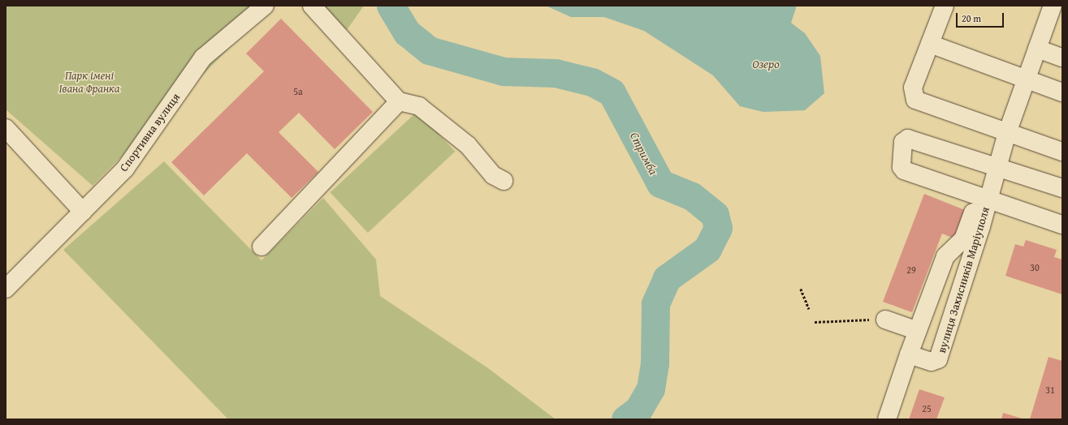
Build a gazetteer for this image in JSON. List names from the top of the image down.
{
  "streets": {
    "street": ["Спортивна вулиця", "вулиця Захисників Маріуполя"]
  },
  "water": ["Озеро", "Стримба"],
  "parks": ["Парк імені Івана Франка"],
  "house_numbers": [
    "5а",
    "30",
    "29",
    "31",
    "25"
  ],
  "scale_bar": "20 m"
}
